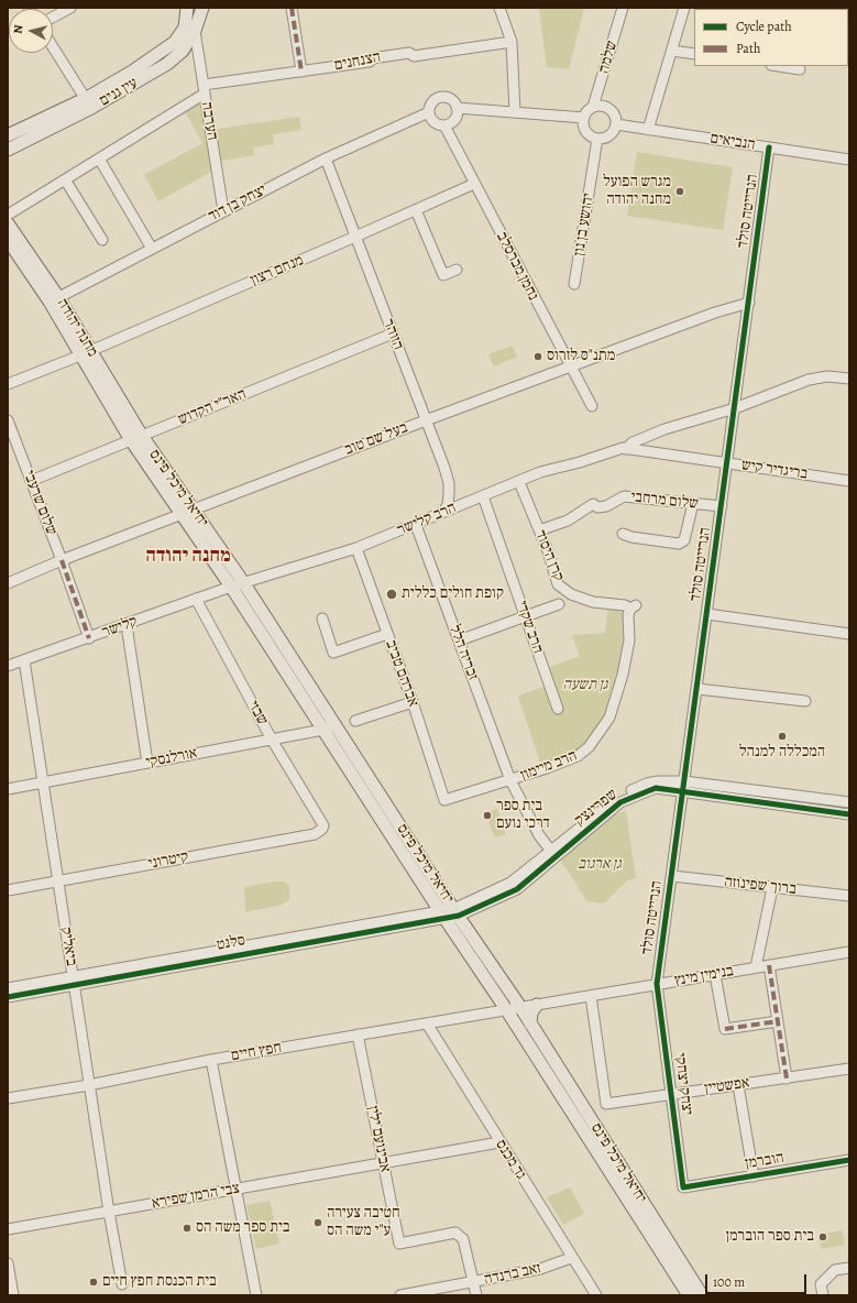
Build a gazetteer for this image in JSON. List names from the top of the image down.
{
  "streets": {
    "main road": ["עין גנים", "מחנה יהודה", "יחיאל מיכל פינס"],
    "street": [
      "שלמה",
      "הצנחנים",
      "הערבה",
      "הנביאים",
      "יצחק בן דוד",
      "הנרייטה סולד",
      "יהושע בן נון",
      "נחמן מברסלב",
      "מנחם רצון",
      "הזוהר",
      "האר\"י הקדוש",
      "בעל שם טוב",
      "בריגדיר קיש",
      "שלום מרחבי",
      "שלום שרעבי",
      "הרב קלישר",
      "קרן היסוד",
      "קלישר",
      "הרב שקדי",
      "זכריה הלל",
      "אברהם טביב",
      "שבזי",
      "אורלנסקי",
      "הרב מיימון",
      "שפרינצק",
      "קיטרוני",
      "ברוך שפינוזה",
      "סלנט",
      "ביאליק",
      "בנימין מינץ",
      "חפץ חיים",
      "יצחק יצחקי",
      "אפשטיין",
      "אבינועם ילין",
      "גד מכנס",
      "הוברמן",
      "צבי הרמן שפירא",
      "זאב ברנדה"
    ]
  },
  "crossings": [
    ["שלמה", "הנביאים"],
    ["שלמה", "יהושע בן נון"],
    ["הצנחנים", "הערבה"],
    ["הצנחנים", "מחנה יהודה"],
    ["עין גנים", "הערבה"],
    ["הערבה", "יצחק בן דוד"],
    ["הנביאים", "הנרייטה סולד"],
    ["הנביאים", "יהושע בן נון"],
    ["יצחק בן דוד", "נחמן מברסלב"],
    ["יצחק בן דוד", "מחנה יהודה"],
    ["יצחק בן דוד", "הזוהר"],
    ["הנרייטה סולד", "בעל שם טוב"],
    ["הנרייטה סולד", "בריגדיר קיש"],
    ["הנרייטה סולד", "שלום מרחבי"],
    ["הנרייטה סולד", "שפרינצק"],
    ["הנרייטה סולד", "ברוך שפינוזה"],
    ["הנרייטה סולד", "בנימין מינץ"],
    ["הנרייטה סולד", "יצחק יצחקי"],
    ["נחמן מברסלב", "מנחם רצון"],
    ["נחמן מברסלב", "בעל שם טוב"],
    ["מנחם רצון", "מחנה יהודה"],
    ["מנחם רצון", "הזוהר"],
    ["מחנה יהודה", "האר\"י הקדוש"],
    ["מחנה יהודה", "יחיאל מיכל פינס"],
    ["הזוהר", "האר\"י הקדוש"],
    ["הזוהר", "בעל שם טוב"],
    ["הזוהר", "הרב קלישר"],
    ["האר\"י הקדוש", "יחיאל מיכל פינס"],
    ["האר\"י הקדוש", "שלום שרעבי"],
    ["בעל שם טוב", "יחיאל מיכל פינס"],
    ["בעל שם טוב", "שלום שרעבי"],
    ["בריגדיר קיש", "הרב קלישר"],
    ["יחיאל מיכל פינס", "הרב קלישר"],
    ["יחיאל מיכל פינס", "קלישר"],
    ["יחיאל מיכל פינס", "אורלנסקי"],
    ["יחיאל מיכל פינס", "שפרינצק"],
    ["יחיאל מיכל פינס", "סלנט"],
    ["יחיאל מיכל פינס", "בנימין מינץ"],
    ["יחיאל מיכל פינס", "חפץ חיים"],
    ["שלום מרחבי", "קרן היסוד"],
    ["שלום שרעבי", "קלישר"],
    ["הרב קלישר", "קרן היסוד"],
    ["הרב קלישר", "קלישר"],
    ["הרב קלישר", "הרב שקדי"],
    ["הרב קלישר", "זכריה הלל"],
    ["הרב קלישר", "אברהם טביב"],
    ["קרן היסוד", "הרב מיימון"],
    ["קלישר", "שבזי"],
    ["קלישר", "ביאליק"],
    ["זכריה הלל", "הרב מיימון"],
    ["זכריה הלל", "שפרינצק"],
    ["אברהם טביב", "הרב מיימון"],
    ["שבזי", "אורלנסקי"],
    ["שבזי", "קיטרוני"],
    ["אורלנסקי", "ביאליק"],
    ["שפרינצק", "סלנט"],
    ["קיטרוני", "ביאליק"],
    ["סלנט", "ביאליק"],
    ["ביאליק", "חפץ חיים"],
    ["ביאליק", "צבי הרמן שפירא"],
    ["בנימין מינץ", "חפץ חיים"],
    ["בנימין מינץ", "יצחק יצחקי"],
    ["בנימין מינץ", "אפשטיין"],
    ["חפץ חיים", "אבינועם ילין"],
    ["חפץ חיים", "גד מכנס"],
    ["יצחק יצחקי", "אפשטיין"],
    ["יצחק יצחקי", "הוברמן"],
    ["אבינועם ילין", "צבי הרמן שפירא"],
    ["אבינועם ילין", "זאב ברנדה"],
    ["גד מכנס", "צבי הרמן שפירא"],
    ["גד מכנס", "זאב ברנדה"]
  ],
  "districts": ["מחנה יהודה"],
  "parks": ["גן תשעה", "גן ארגוב"],
  "places": [
    "מגרש הפועל מחנה יהודה",
    "מתנ\"ס לזרוס",
    "קופת חולים כללית",
    "המכללה למנהל",
    "בית ספר דרכי נועם",
    "חטיבה צעירה ע\"י משה הס",
    "בית ספר משה הס",
    "בית ספר הוברמן",
    "בית הכנסת חפץ חיים"
  ],
  "legend": ["Cycle path", "Path"],
  "scale_bar": "100 m",
  "north": "left"
}
